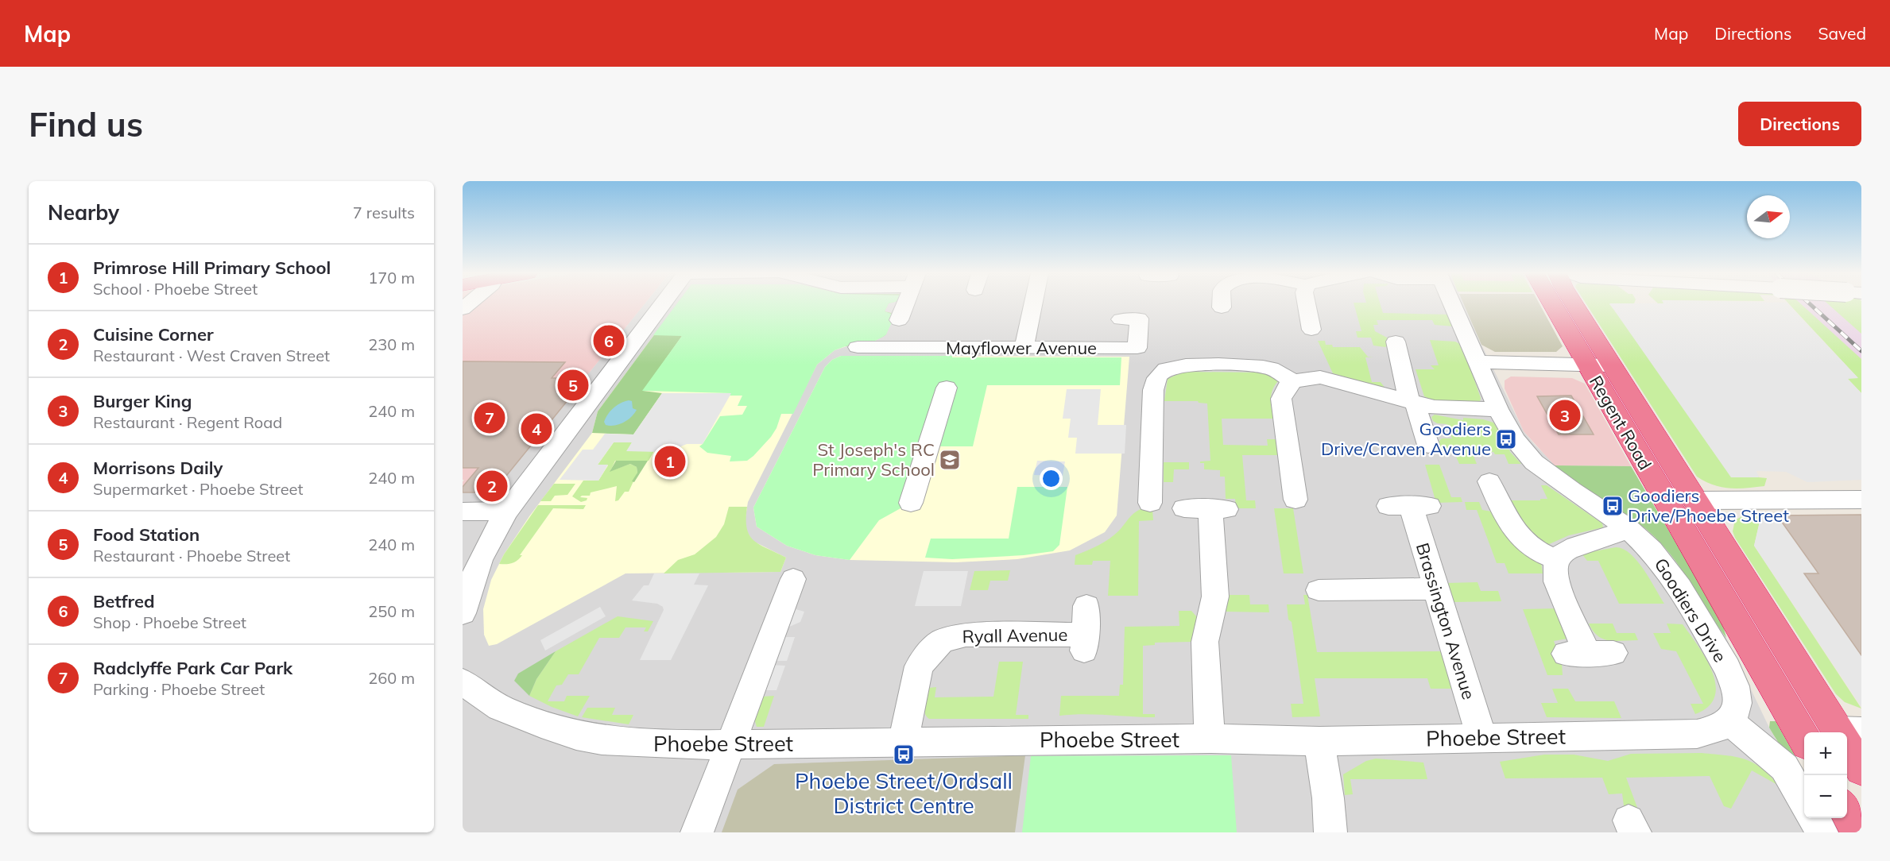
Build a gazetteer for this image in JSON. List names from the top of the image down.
{
  "streets": {
    "highway": ["Regent Road"],
    "street": [
      "Mayflower Avenue",
      "Goodiers Drive",
      "Brassington Avenue",
      "Ryall Avenue",
      "Phoebe Street"
    ]
  },
  "crossings": [
    ["Goodiers Drive", "Phoebe Street"],
    ["Brassington Avenue", "Phoebe Street"],
    ["Ryall Avenue", "Phoebe Street"]
  ],
  "places": {
    "bus stop": ["Goodiers Drive/Craven Avenue", "Goodiers Drive/Phoebe Street", "Phoebe Street/Ordsall District Centre"],
    "school or university": ["St Joseph's RC Primary School"]
  },
  "north": "right",
  "page": {
    "header": "Map",
    "nav": ["Map", "Directions", "Saved"],
    "buttons": "Directions",
    "title": "Find us",
    "heading": ["Nearby", "7 results"],
    "list": [
      {
        "mark": "1",
        "name": "Primrose Hill Primary School",
        "note": "School · Phoebe Street",
        "value": "170 m"
      },
      {
        "mark": "2",
        "name": "Cuisine Corner",
        "note": "Restaurant · West Craven Street",
        "value": "230 m"
      },
      {
        "mark": "3",
        "name": "Burger King",
        "note": "Restaurant · Regent Road",
        "value": "240 m"
      },
      {
        "mark": "4",
        "name": "Morrisons Daily",
        "note": "Supermarket · Phoebe Street",
        "value": "240 m"
      },
      {
        "mark": "5",
        "name": "Food Station",
        "note": "Restaurant · Phoebe Street",
        "value": "240 m"
      },
      {
        "mark": "6",
        "name": "Betfred",
        "note": "Shop · Phoebe Street",
        "value": "250 m"
      },
      {
        "mark": "7",
        "name": "Radclyffe Park Car Park",
        "note": "Parking · Phoebe Street",
        "value": "260 m"
      }
    ],
    "pins": [
      "6",
      "5",
      "3",
      "7",
      "4",
      "1",
      "2"
    ],
    "map_buttons": ["+", "−"]
  }
}
